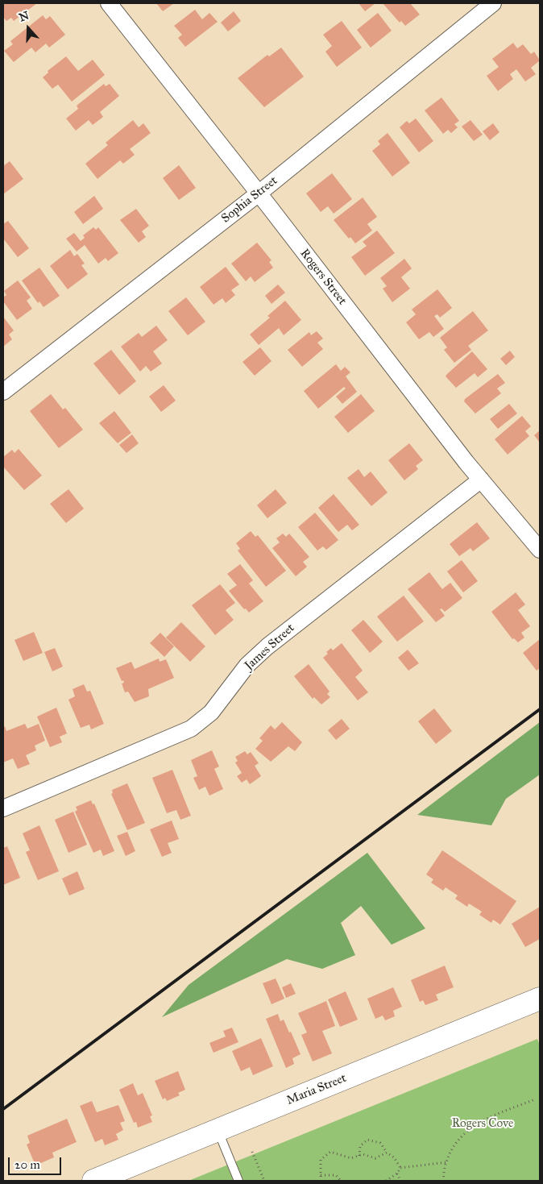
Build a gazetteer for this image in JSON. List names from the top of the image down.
{
  "streets": {
    "street": [
      "Sophia Street",
      "Rogers Street",
      "James Street",
      "Maria Street"
    ]
  },
  "crossings": [
    ["Sophia Street", "Rogers Street"],
    ["Rogers Street", "James Street"]
  ],
  "parks": ["Rogers Cove"],
  "scale_bar": "20 m",
  "north": "top"
}
